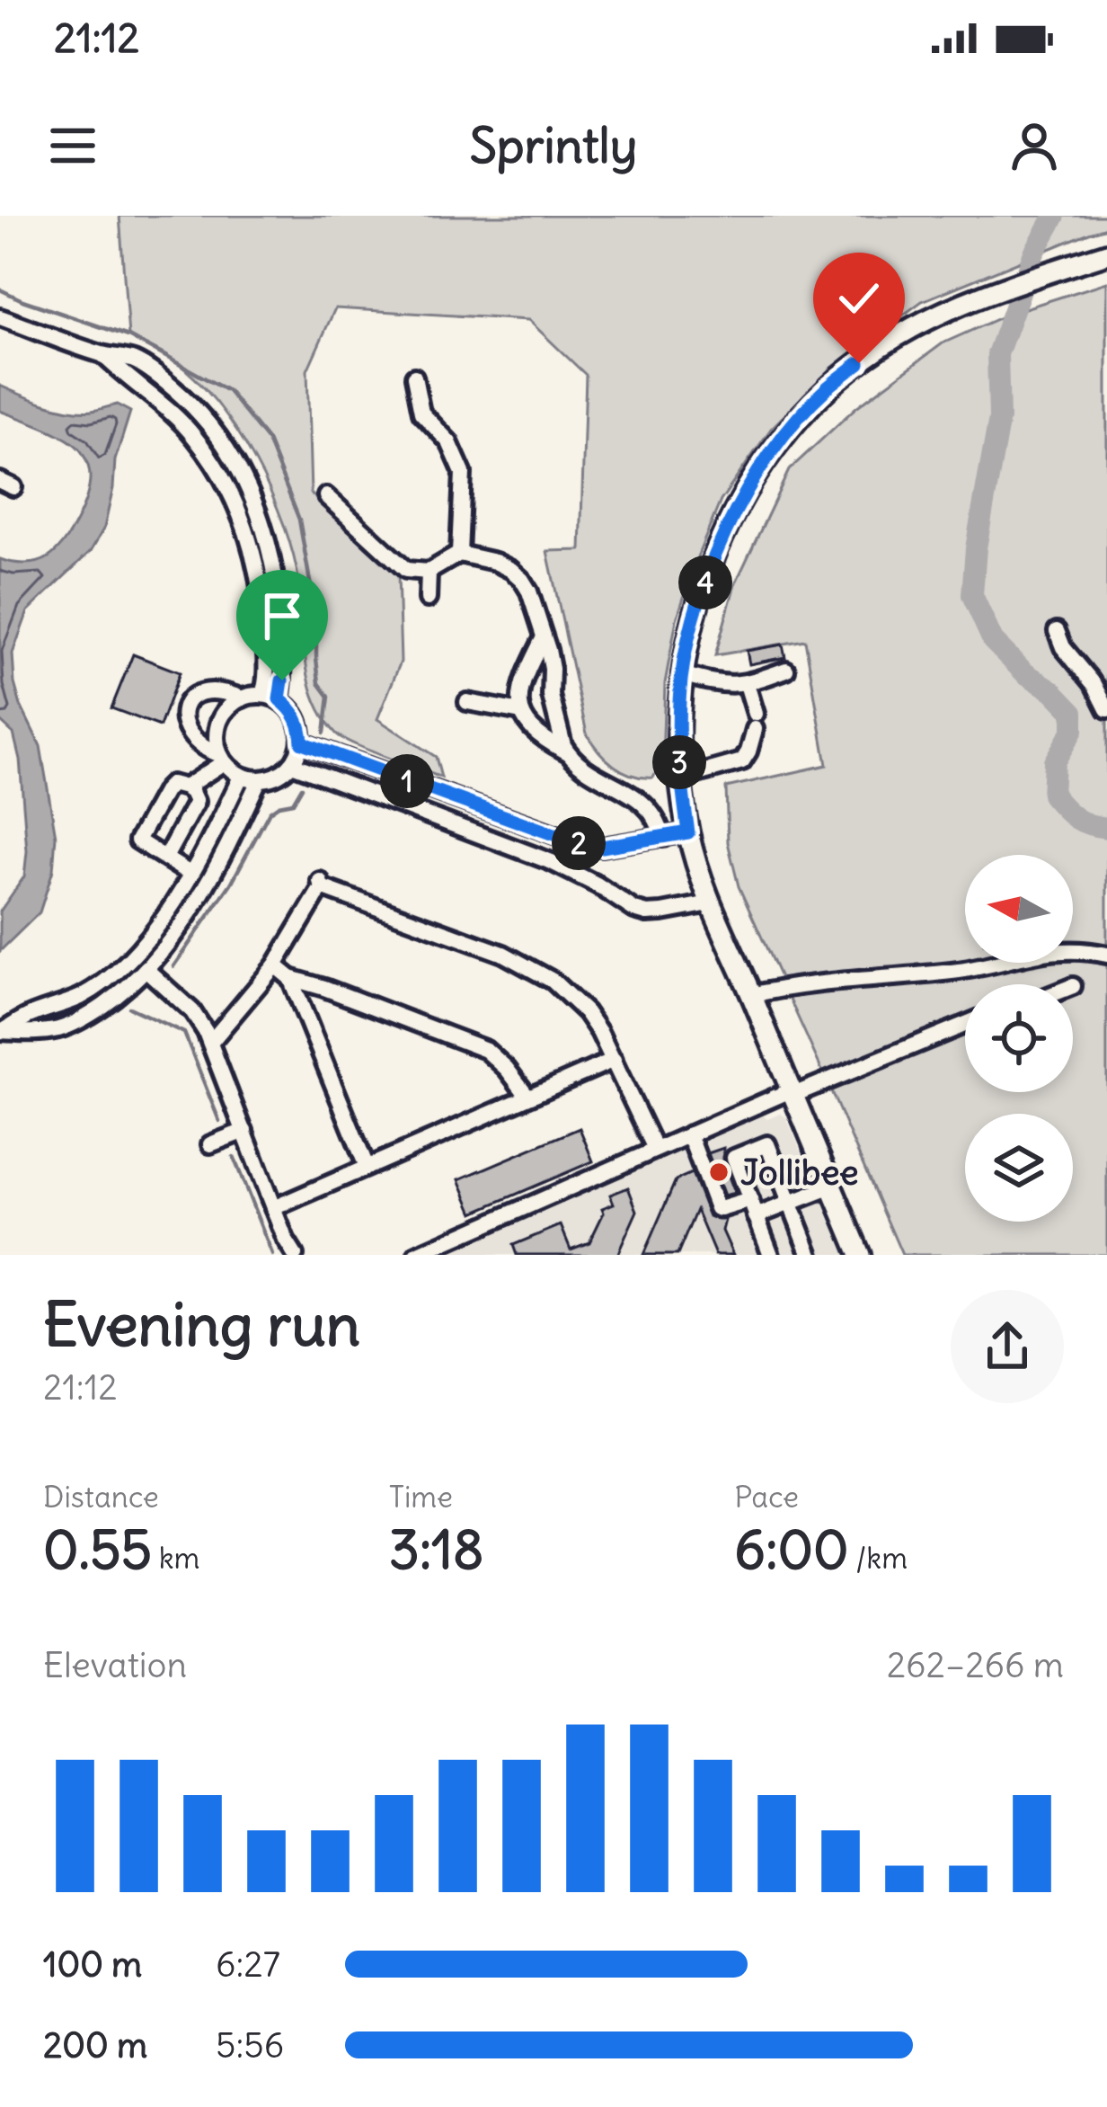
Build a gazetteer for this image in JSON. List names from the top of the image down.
{
  "places": ["Jollibee"],
  "north": "left",
  "page": {
    "status": "21:12",
    "header": "Sprintly",
    "pins": [
      "4",
      "3",
      "1",
      "2"
    ],
    "heading": ["Evening run", "21:12"],
    "stats": [
      ["Distance", "0.55 km"],
      ["Time", "3:18"],
      ["Pace", "6:00 /km"]
    ],
    "chart": ["Elevation", "262–266 m"],
    "list": [
      {
        "name": "100 m",
        "note": "6:27"
      },
      {
        "name": "200 m",
        "note": "5:56"
      }
    ]
  }
}
